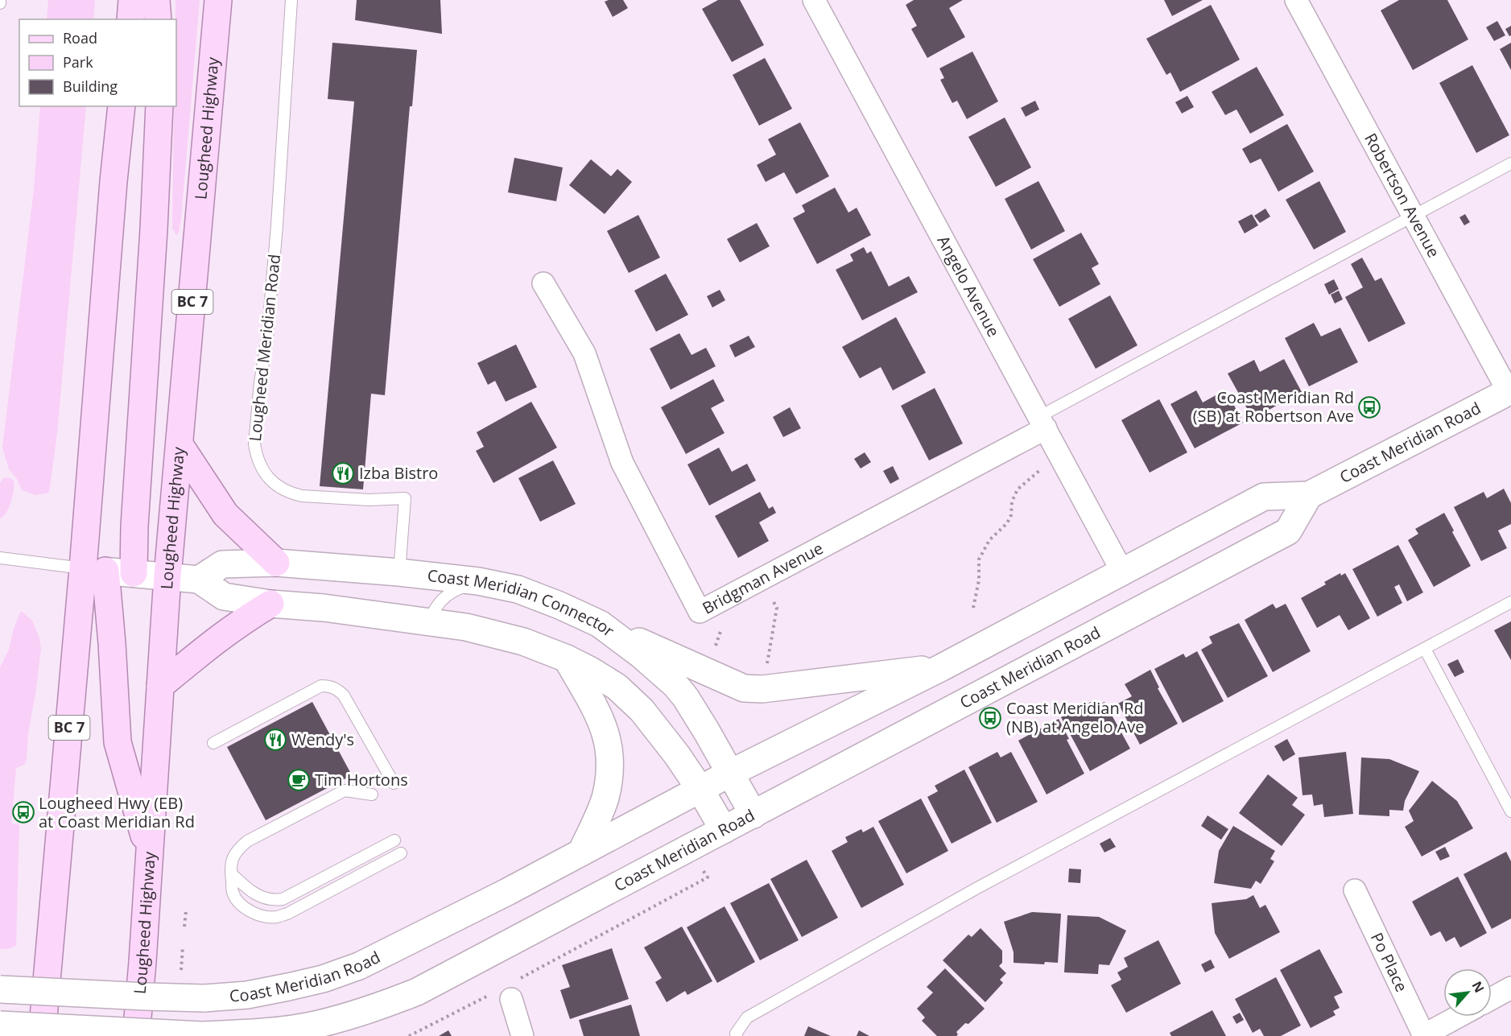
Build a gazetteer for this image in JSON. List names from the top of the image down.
{
  "streets": {
    "main road": [
      "Lougheed Highway",
      "BC 7",
      "Coast Meridian Road",
      "Coast Meridian Connector"
    ],
    "street": [
      "Robertson Avenue",
      "Angelo Avenue",
      "Bridgman Avenue",
      "Po Place"
    ],
    "lane": ["Lougheed Meridian Road"]
  },
  "crossings": [
    ["Lougheed Highway", "Coast Meridian Connector"],
    ["Robertson Avenue", "Coast Meridian Road"],
    ["Angelo Avenue", "Coast Meridian Road"],
    ["Angelo Avenue", "Bridgman Avenue"],
    ["BC 7", "Coast Meridian Connector"],
    ["Lougheed Meridian Road", "Coast Meridian Connector"],
    ["Coast Meridian Road", "Coast Meridian Connector"]
  ],
  "places": {
    "bus stop": ["Coast Meridian Rd (SB) at Robertson Ave", "Coast Meridian Rd (NB) at Angelo Ave", "Lougheed Hwy (EB) at Coast Meridian Rd"],
    "restaurant": ["Izba Bistro", "Wendy's"],
    "cafe": ["Tim Hortons"]
  },
  "legend": ["Road", "Park", "Building"],
  "north": "top right"
}
